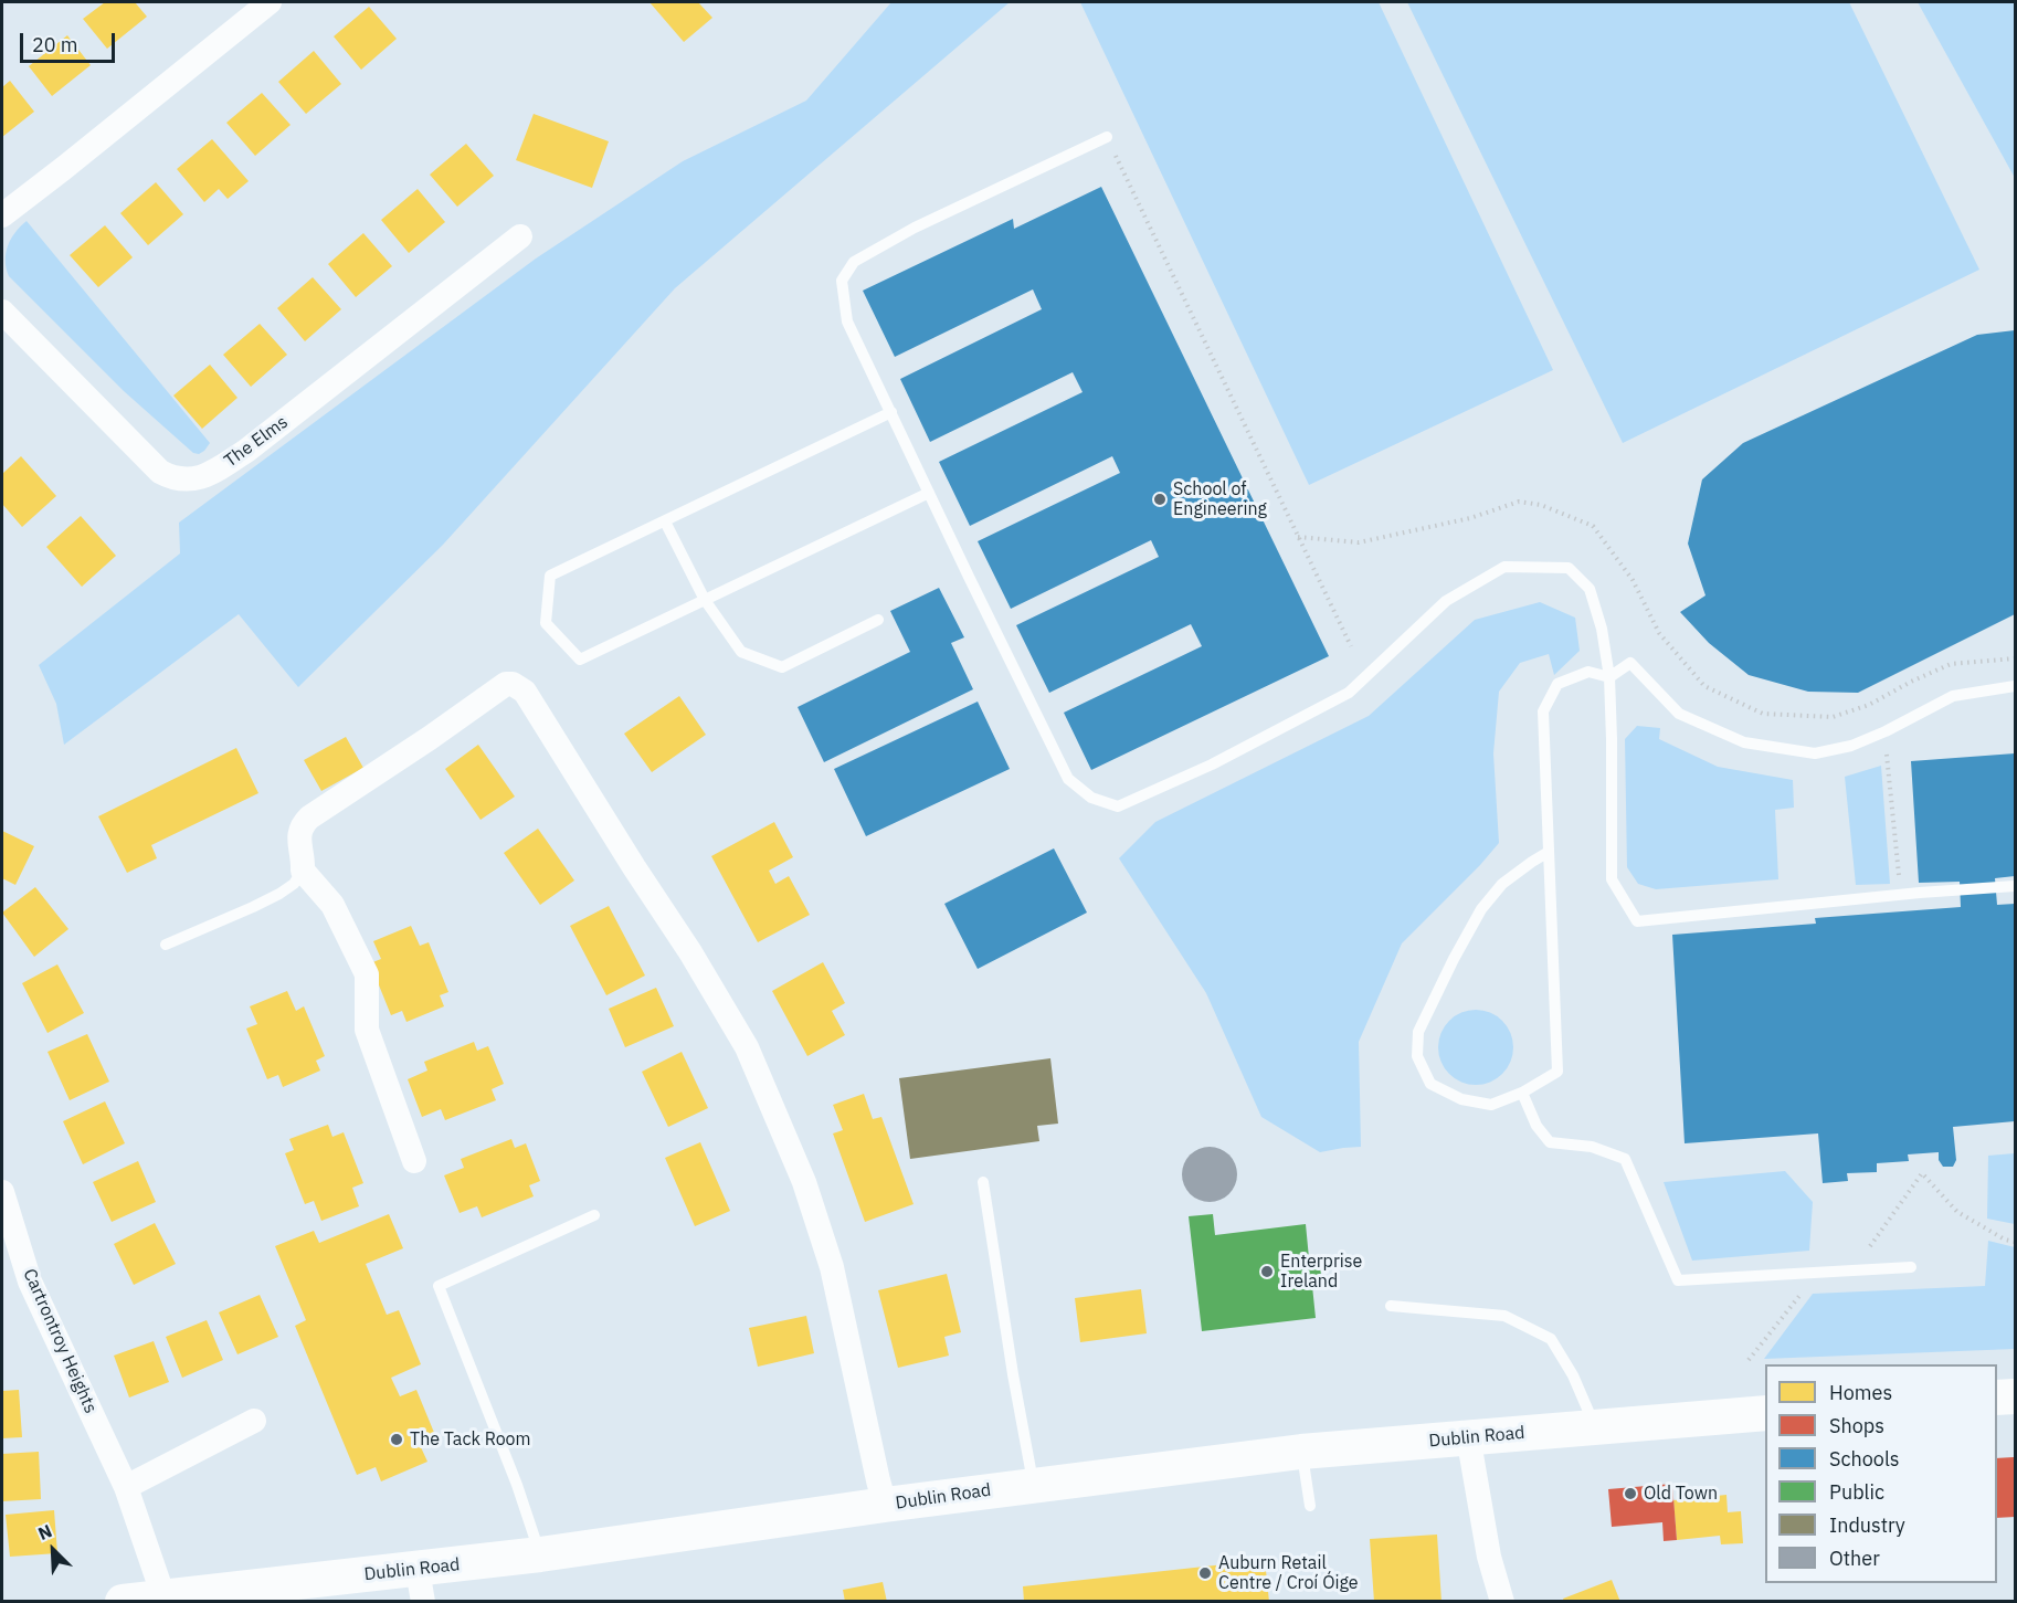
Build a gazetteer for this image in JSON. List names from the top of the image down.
{
  "streets": {
    "main road": ["Dublin Road"],
    "street": ["The Elms", "Cartrontroy Heights"]
  },
  "crossings": [
    ["Cartrontroy Heights", "Dublin Road"]
  ],
  "places": [
    "School of Engineering",
    "Enterprise Ireland",
    "The Tack Room",
    "Old Town",
    "Auburn Retail Centre / Croí Óige"
  ],
  "legend": [
    "Homes",
    "Shops",
    "Schools",
    "Public",
    "Industry",
    "Other"
  ],
  "scale_bar": "20 m",
  "north": "top left"
}
